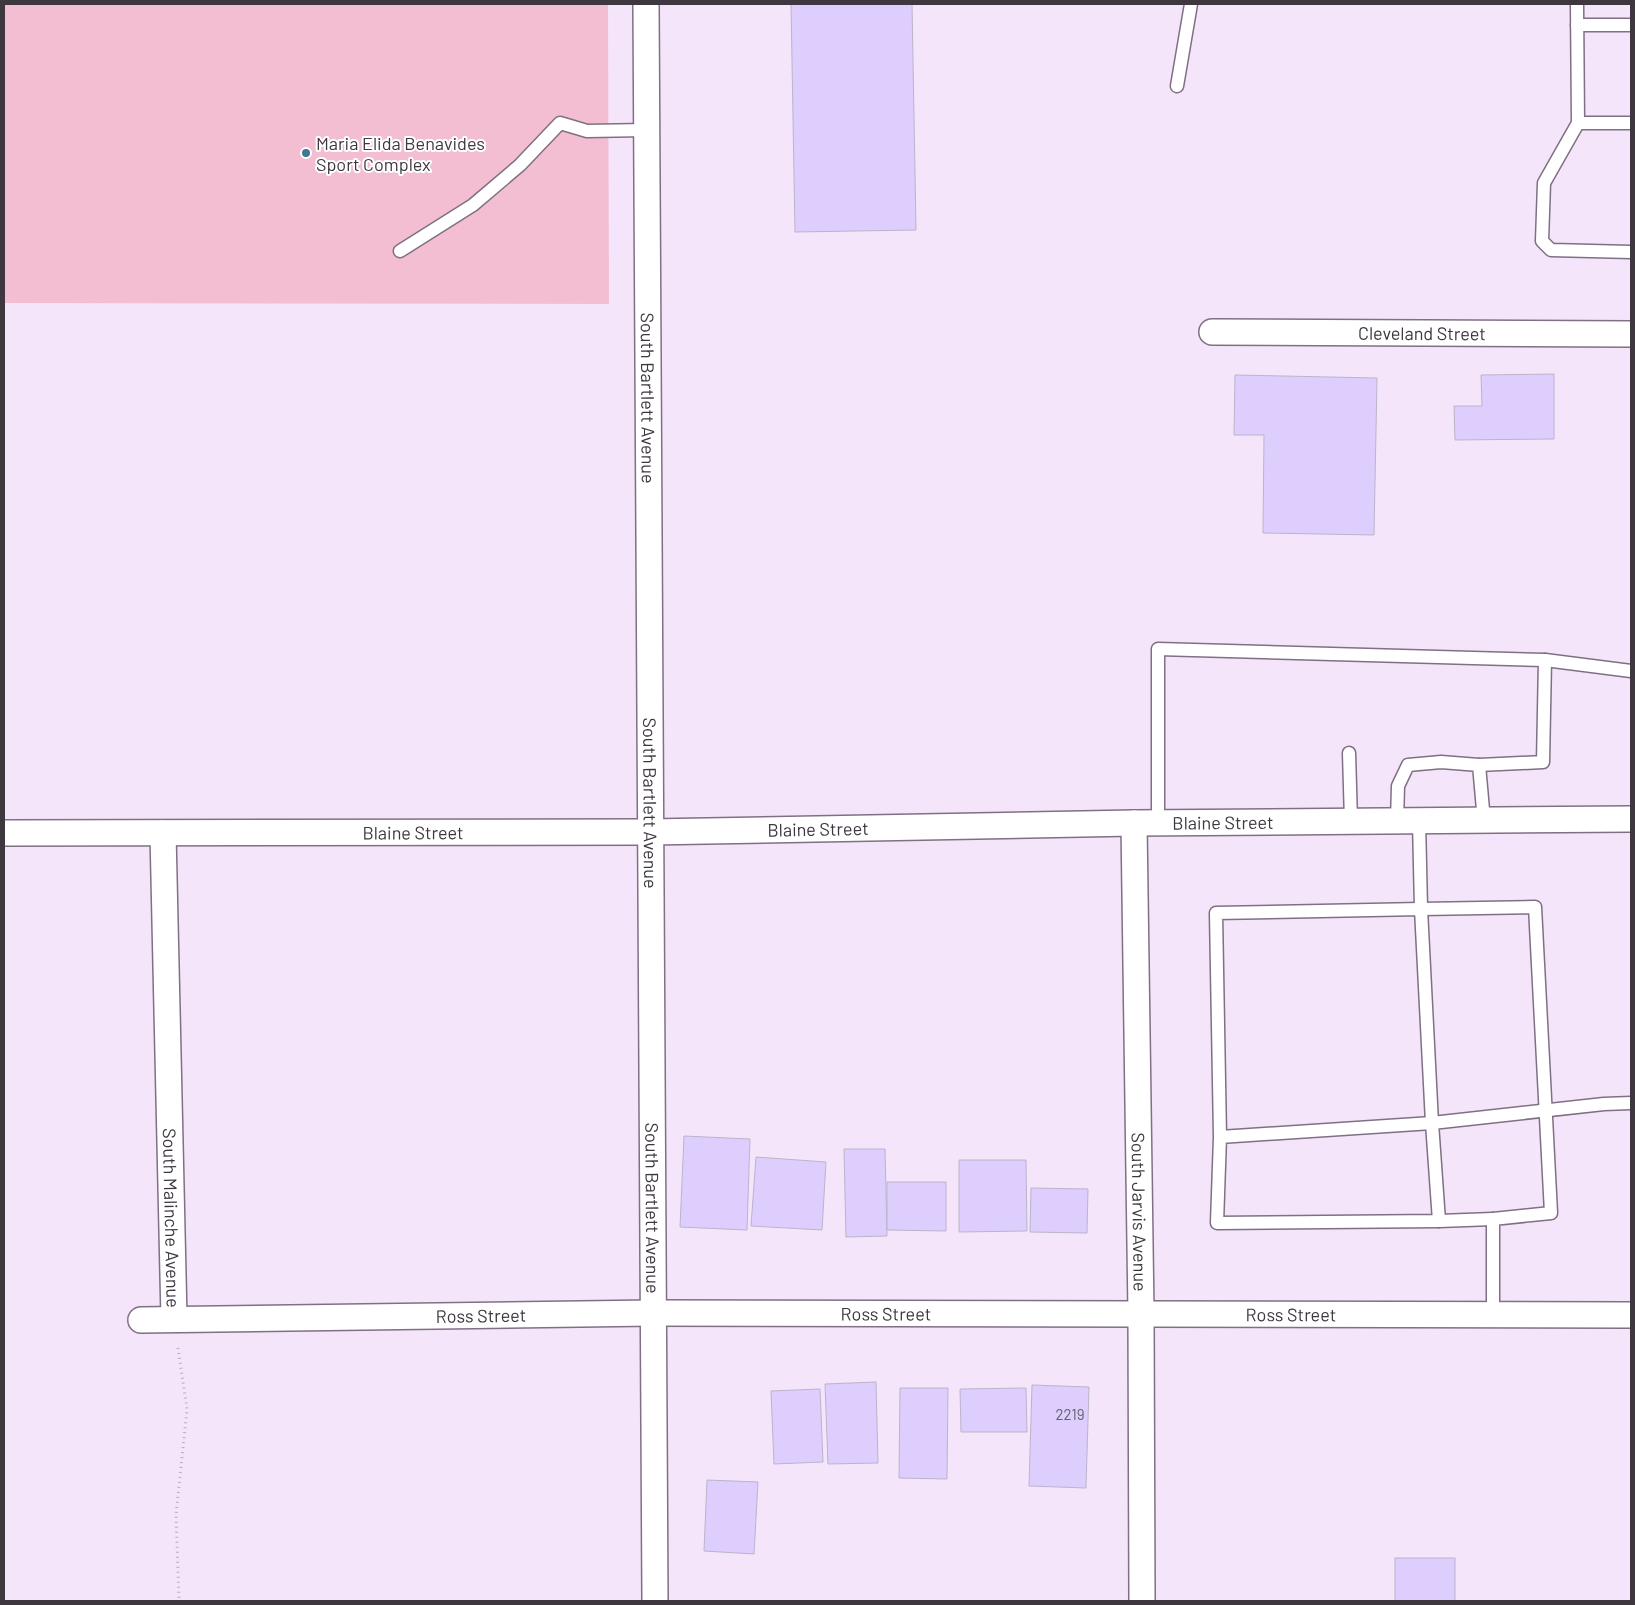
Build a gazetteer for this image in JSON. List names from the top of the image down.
{
  "streets": {
    "street": [
      "Cleveland Street",
      "South Bartlett Avenue",
      "Blaine Street",
      "South Jarvis Avenue",
      "South Malinche Avenue",
      "Ross Street"
    ]
  },
  "crossings": [
    ["South Bartlett Avenue", "Blaine Street"],
    ["South Bartlett Avenue", "Ross Street"],
    ["Blaine Street", "South Jarvis Avenue"],
    ["Blaine Street", "South Malinche Avenue"],
    ["South Jarvis Avenue", "Ross Street"],
    ["South Malinche Avenue", "Ross Street"]
  ],
  "places": ["Maria Elida Benavides Sport Complex"],
  "house_numbers": ["2219"]
}
